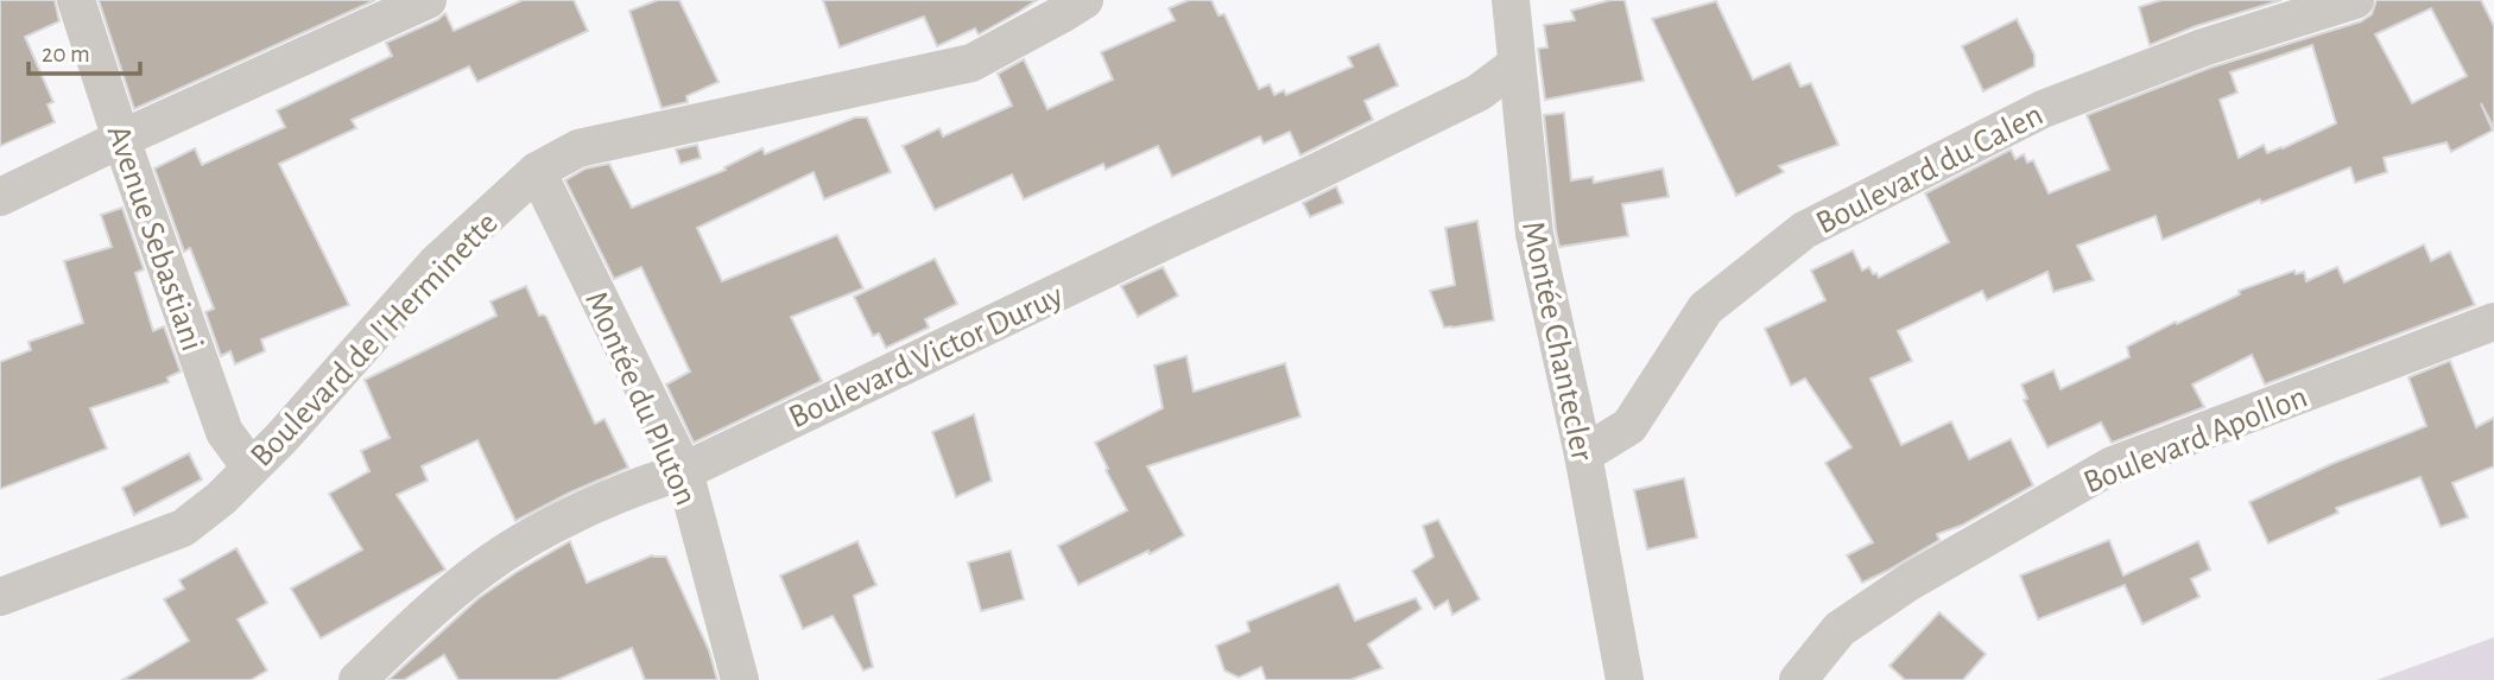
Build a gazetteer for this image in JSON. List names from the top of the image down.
{
  "streets": {
    "street": [
      "Boulevard du Calen",
      "Avenue Sebastiani",
      "Boulevard de l'Herminette",
      "Montée Chantecler",
      "Boulevard Victor Duruy",
      "Montée du Pluton",
      "Boulevard Apollon"
    ]
  },
  "crossings": [
    ["Boulevard du Calen", "Montée Chantecler"],
    ["Avenue Sebastiani", "Boulevard de l'Herminette"],
    ["Boulevard de l'Herminette", "Montée du Pluton"],
    ["Montée Chantecler", "Boulevard Victor Duruy"],
    ["Boulevard Victor Duruy", "Montée du Pluton"]
  ],
  "scale_bar": "20 m"
}
